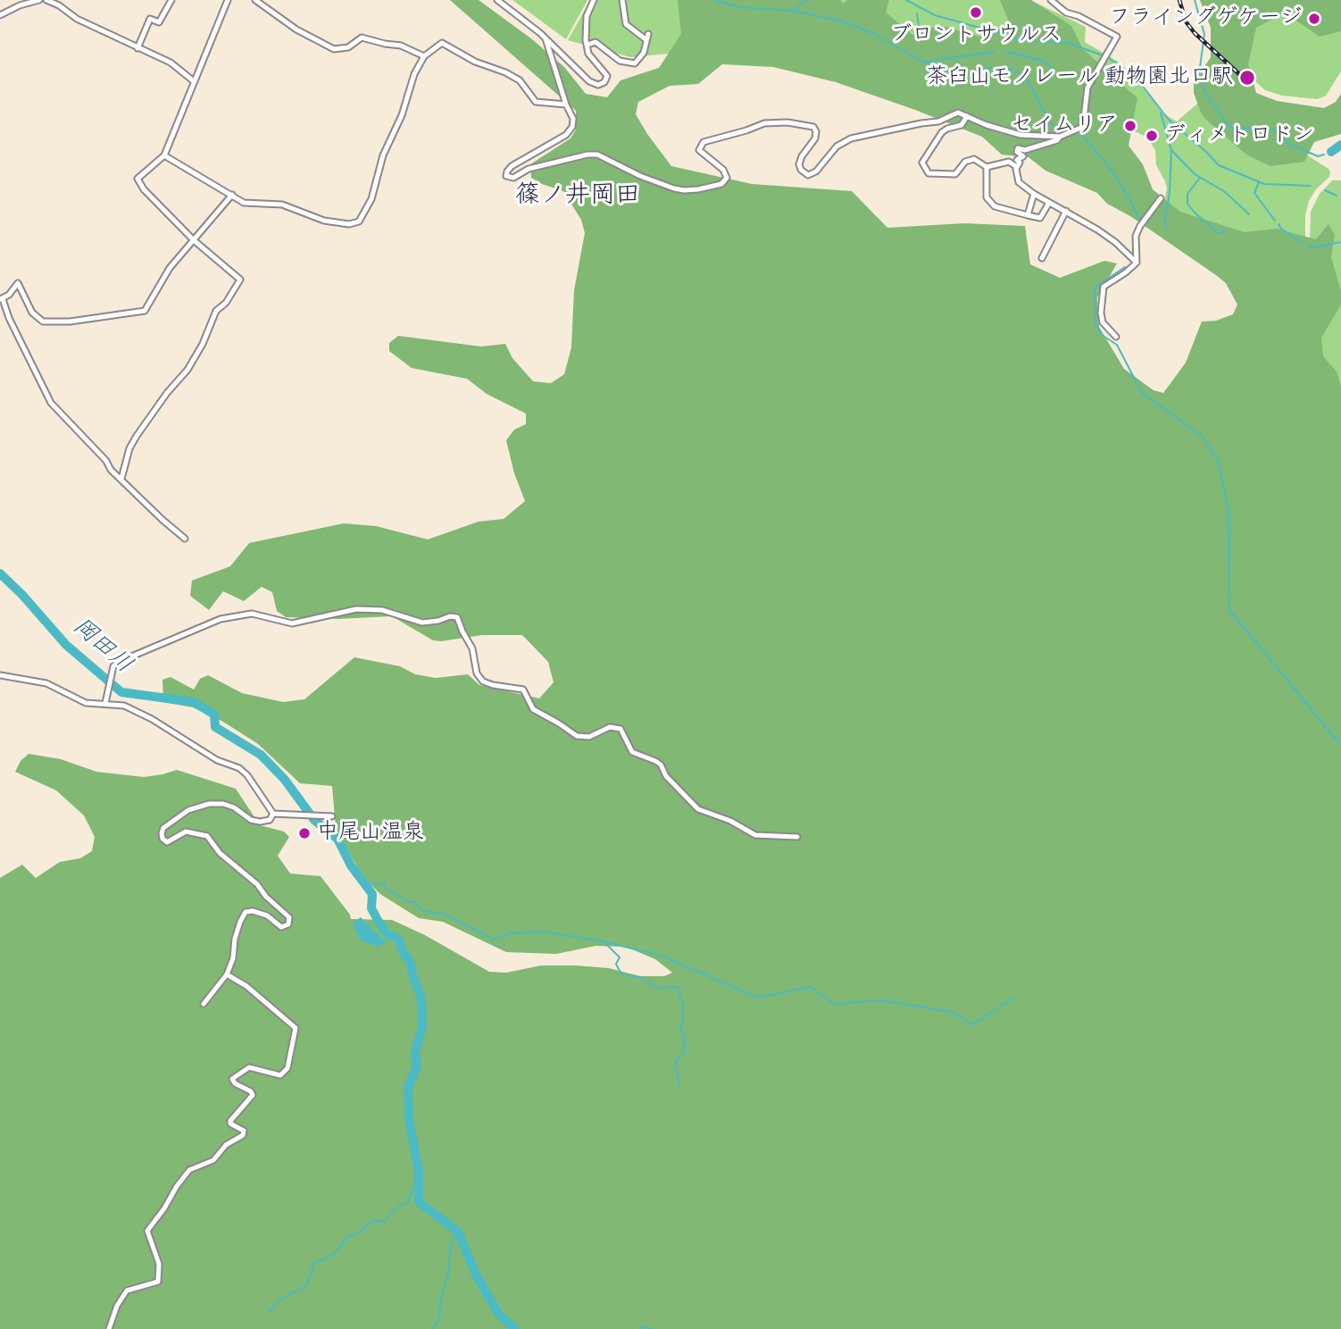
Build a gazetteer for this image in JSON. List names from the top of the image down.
{
  "districts": ["篠ノ井岡田"],
  "water": ["岡田川"],
  "places": [
    "ブロントサウルス",
    "フライングゲケージ",
    "茶臼山モノレール 動物園北口駅",
    "セイムリア",
    "ディメトロドン",
    "中尾山温泉"
  ]
}
